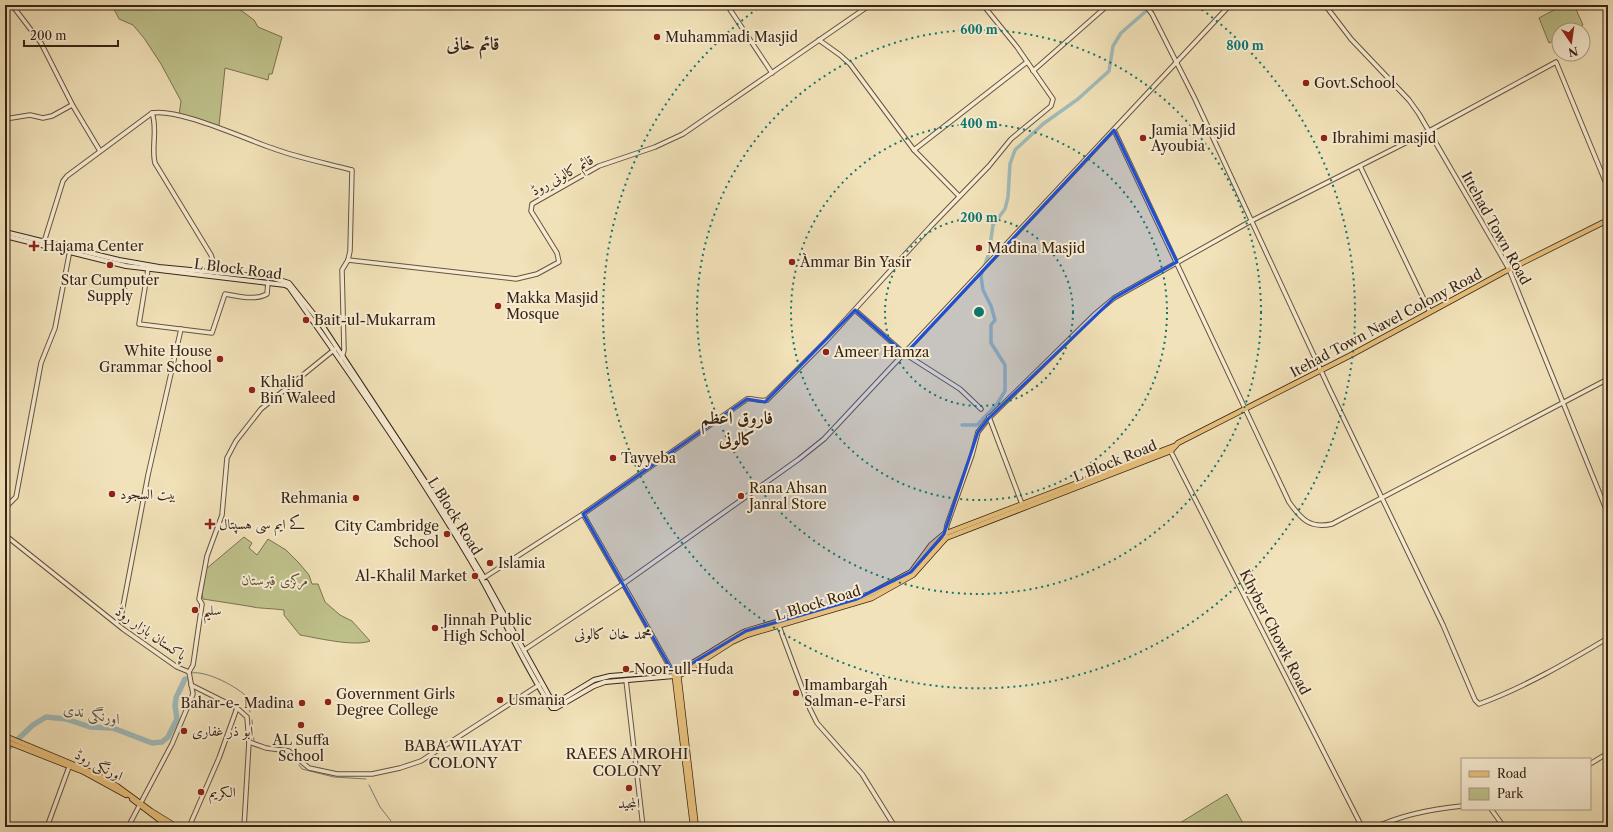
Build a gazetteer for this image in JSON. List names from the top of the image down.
{
  "streets": {
    "main road": ["L Block Road", "Itehad Town Navel Colony Road", "اورنگی روڈ"],
    "street": [
      "قائم کالونی روڈ",
      "Ittehad Town Road",
      "Khyber Chowk Road",
      "پاکستان بازار روڈ"
    ]
  },
  "crossings": [
    ["Ittehad Town Road", "Itehad Town Navel Colony Road"],
    ["L Block Road", "Itehad Town Navel Colony Road"],
    ["L Block Road", "Khyber Chowk Road"],
    ["پاکستان بازار روڈ", "اورنگی روڈ"]
  ],
  "districts": [
    "قائم خانى",
    "فاروق اعظم کالونی",
    "محمد خان کالونی",
    "BABA WILAYAT COLONY",
    "RAEES AMROHI COLONY"
  ],
  "water": ["اورنگی ندی"],
  "parks": ["مرکزی قبرستان"],
  "places": {
    "other": [
      "Muhammadi Masjid",
      "Govt.School",
      "Jamia Masjid Ayoubia",
      "Ibrahimi masjid",
      "Madina Masjid",
      "Àmmar Bin Yasir",
      "Star Cumputer Supply",
      "Makka Masjid Mosque",
      "Bait-ul-Mukarram",
      "Ameer Hamza",
      "White House Grammar School",
      "Khalid Bin Waleed",
      "Tayyeba",
      "بیت السجود",
      "Rana Ahsan Janral Store",
      "Rehmania",
      "City Cambridge School",
      "Islamia",
      "Al-Khalil Market",
      "سلیم",
      "Jinnah Public High School",
      "Noor-ull-Huda",
      "Imambargah Salman-e-Farsi",
      "Usmania",
      "Government Girls Degree College",
      "Bahar-e- Madina",
      "AL Suffa School",
      "ابو ذر غفاری",
      "المجید",
      "الکریم"
    ],
    "health": ["Hajama Center", "کے ایم سی ہسپتال"]
  },
  "legend": ["Road", "Park"],
  "scale_bar": "200 m",
  "north": "bottom",
  "rings": [
    "600 m",
    "800 m",
    "400 m",
    "200 m"
  ]
}
